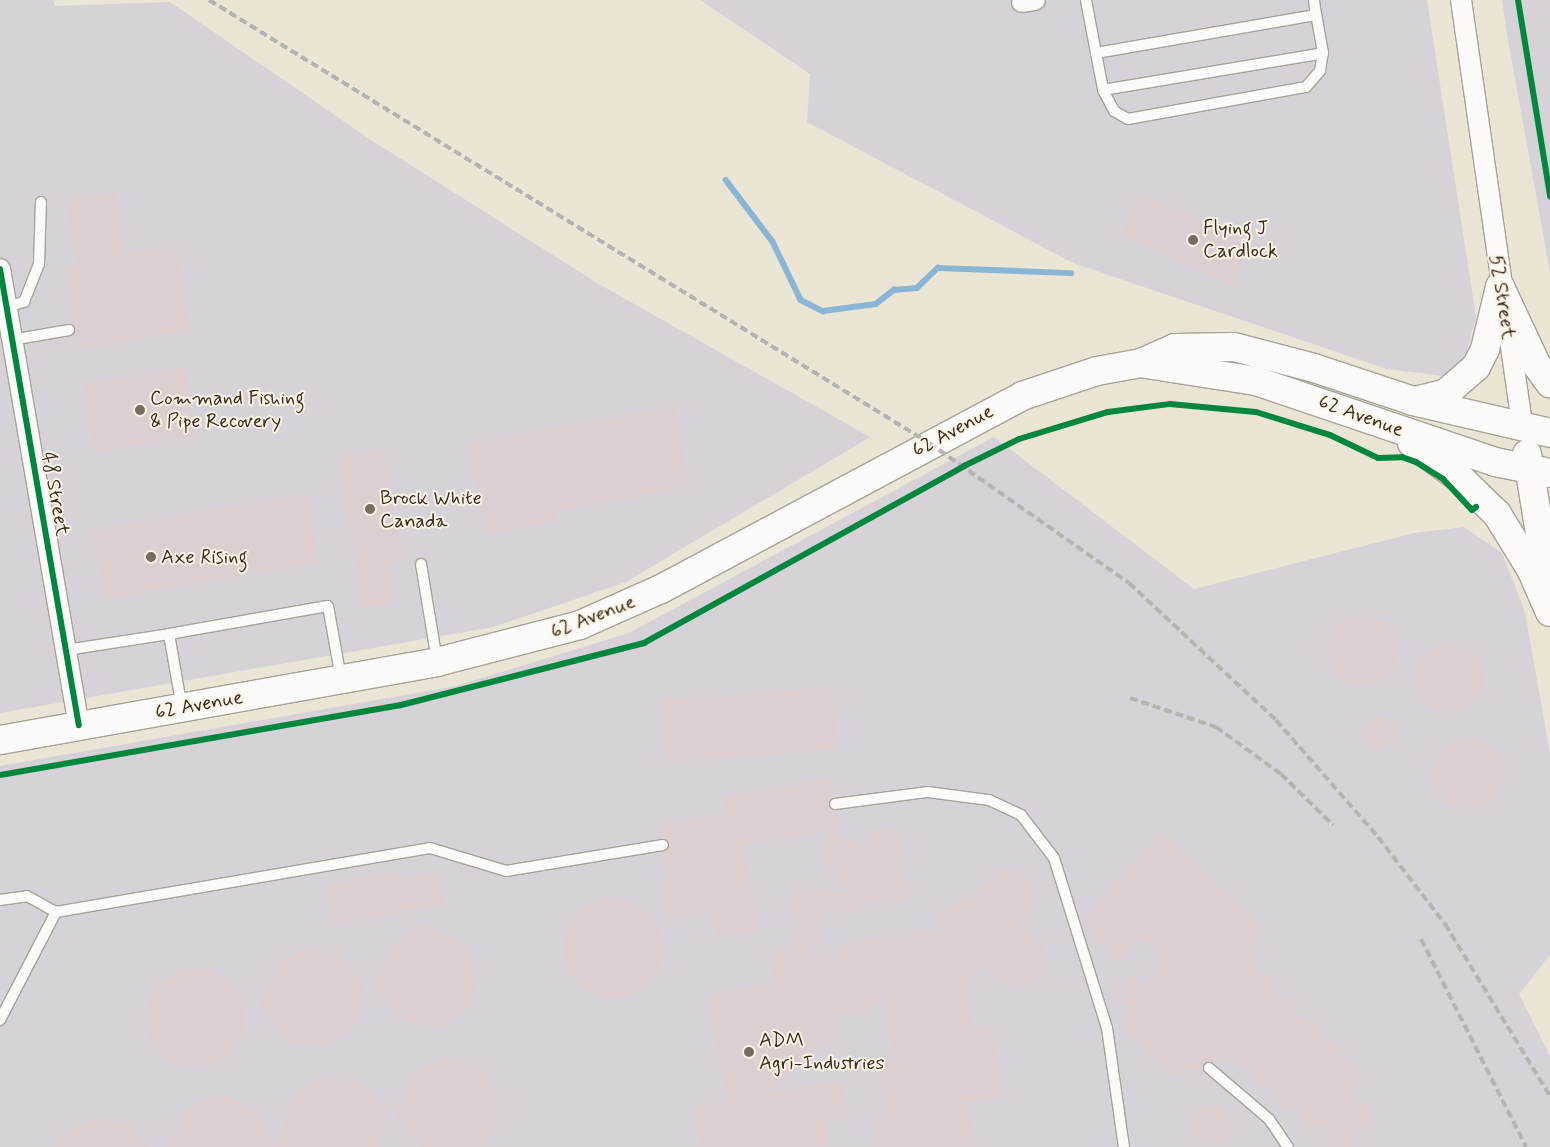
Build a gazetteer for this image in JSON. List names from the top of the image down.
{
  "streets": {
    "main road": ["52 Street", "62 Avenue"],
    "street": ["48 Street"]
  },
  "crossings": [
    ["52 Street", "62 Avenue"],
    ["62 Avenue", "48 Street"]
  ],
  "places": [
    "Flying J Cardlock",
    "Command Fishing & Pipe Recovery",
    "Brock White Canada",
    "Axe Rising",
    "ADM Agri-Industries"
  ]
}
